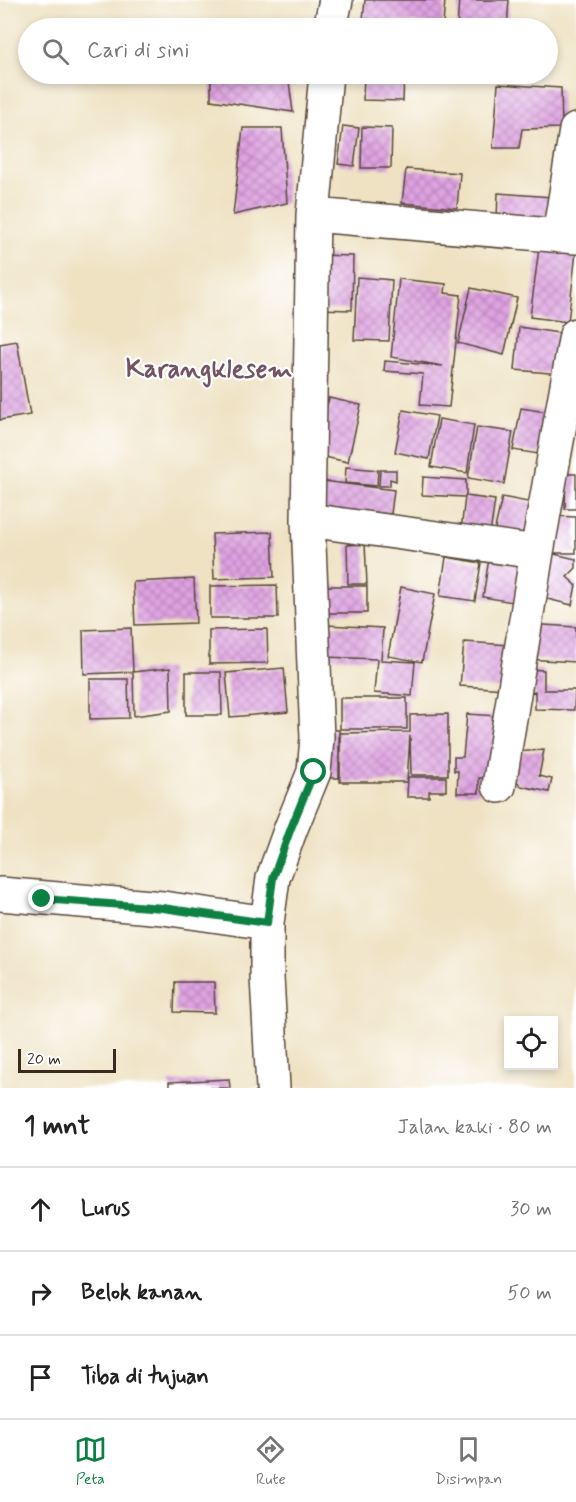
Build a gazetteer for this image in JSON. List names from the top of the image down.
{
  "districts": ["Karangklesem"],
  "scale_bar": "20 m",
  "page": {
    "search": "Cari di sini",
    "scale": "20 m",
    "heading": ["1 mnt", "Jalan kaki · 80 m"],
    "list": [
      ["Lurus", "30 m"],
      ["Belok kanan", "50 m"],
      "Tiba di tujuan"
    ],
    "nav": ["Peta", "Rute", "Disimpan"]
  }
}
